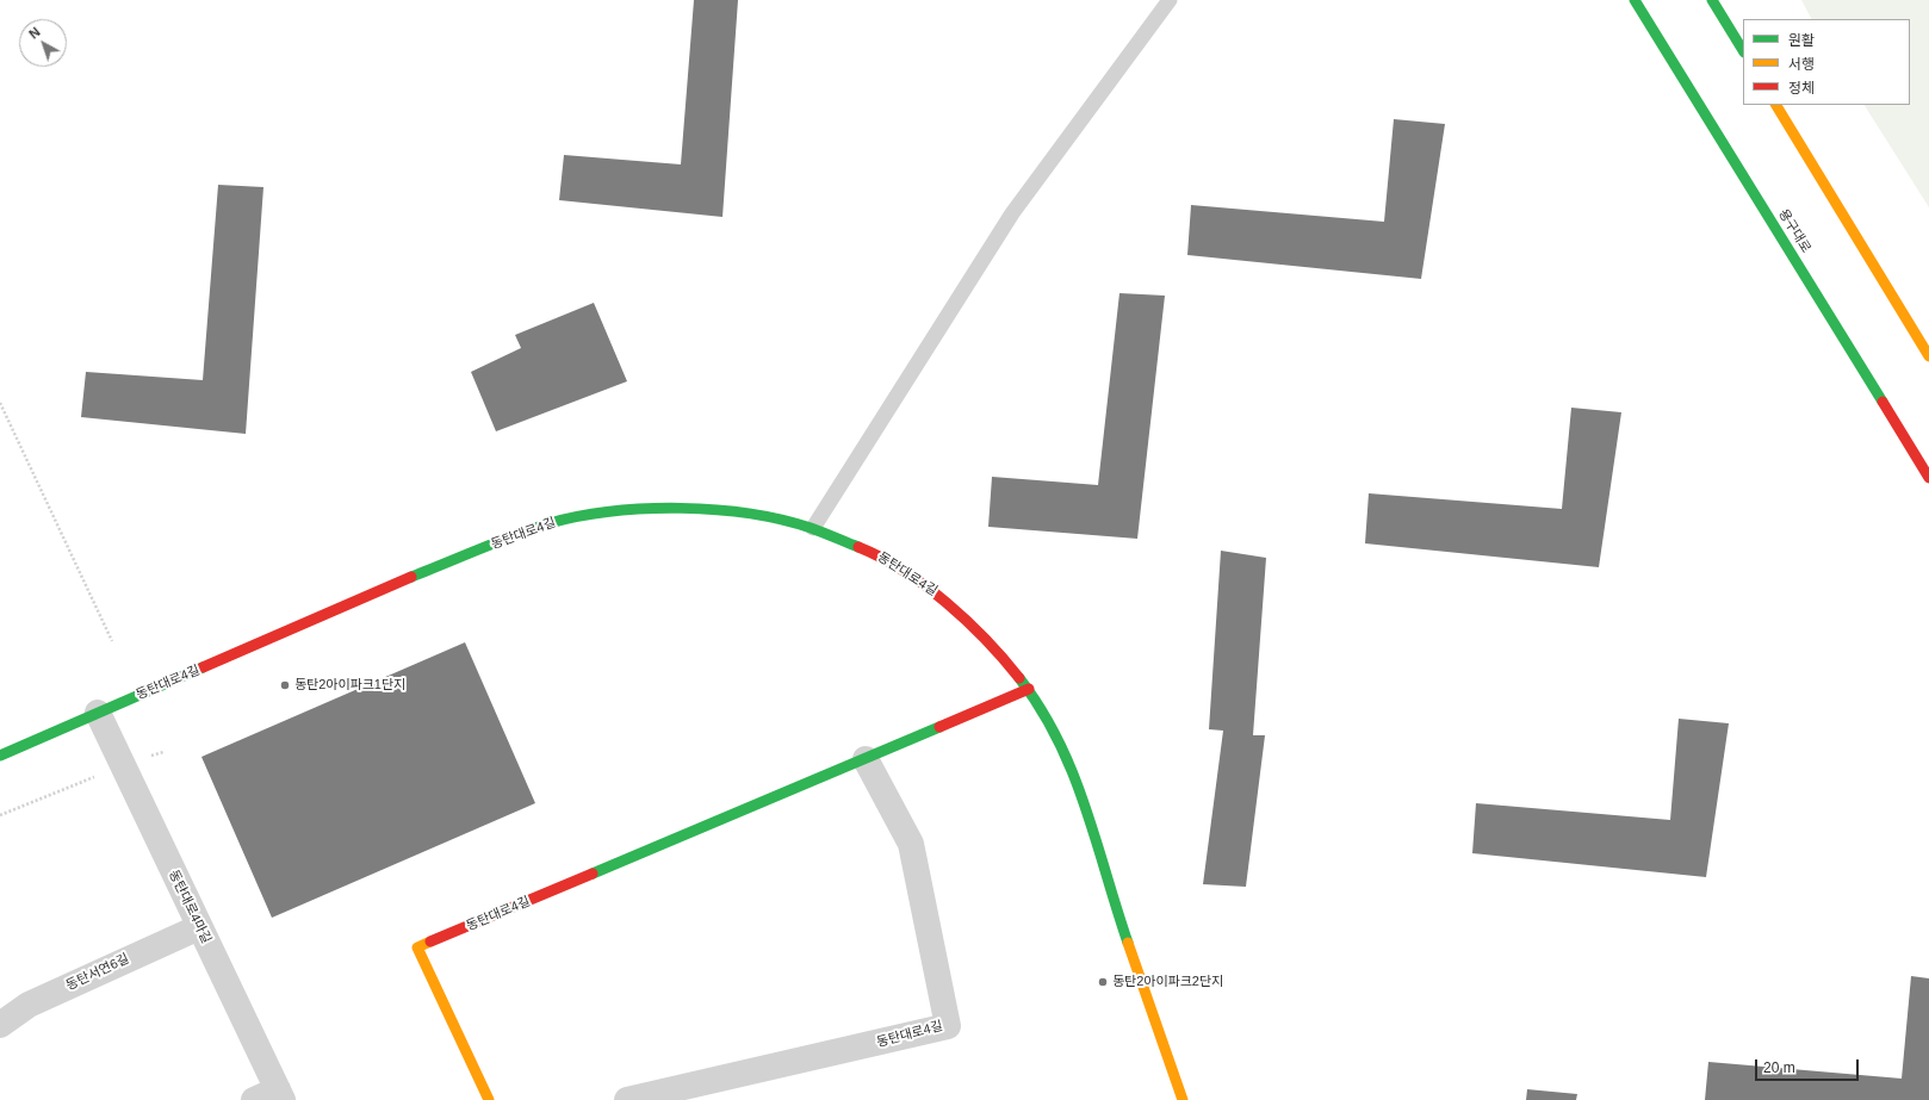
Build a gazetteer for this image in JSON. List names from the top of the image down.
{
  "streets": {
    "main road": ["용구대로", "동탄대로4길"],
    "street": ["동탄대로4마길", "동탄서연6길"]
  },
  "crossings": [
    ["동탄대로4길", "동탄대로4마길"],
    ["동탄대로4마길", "동탄서연6길"]
  ],
  "places": ["동탄2아이파크1단지", "동탄2아이파크2단지"],
  "legend": ["원활", "서행", "정체"],
  "scale_bar": "20 m",
  "north": "top left"
}
